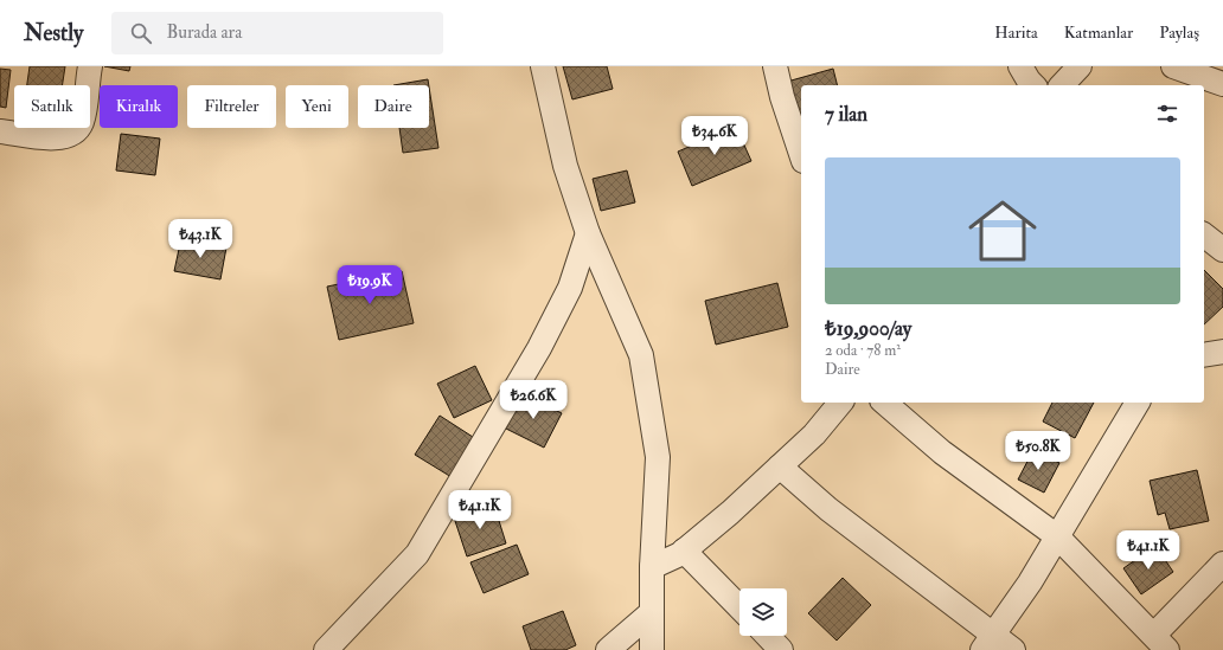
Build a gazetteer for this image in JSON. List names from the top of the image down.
{
  "page": {
    "header": "Nestly",
    "search": "Burada ara",
    "nav": ["Harita", "Katmanlar", "Paylaş"],
    "chip": [
      "Satılık",
      "Kiralık",
      "Filtreler",
      "Yeni",
      "Daire"
    ],
    "heading": "7 ilan",
    "price": [
      "₺34.6K",
      "₺43.1K",
      "₺19.9K",
      "₺26.6K",
      "₺50.8K",
      "₺41.1K",
      "₺41.1K"
    ],
    "list": [
      {
        "name": "₺19,900/ay",
        "note": "2 oda · 78 m² · Daire"
      }
    ]
  }
}
